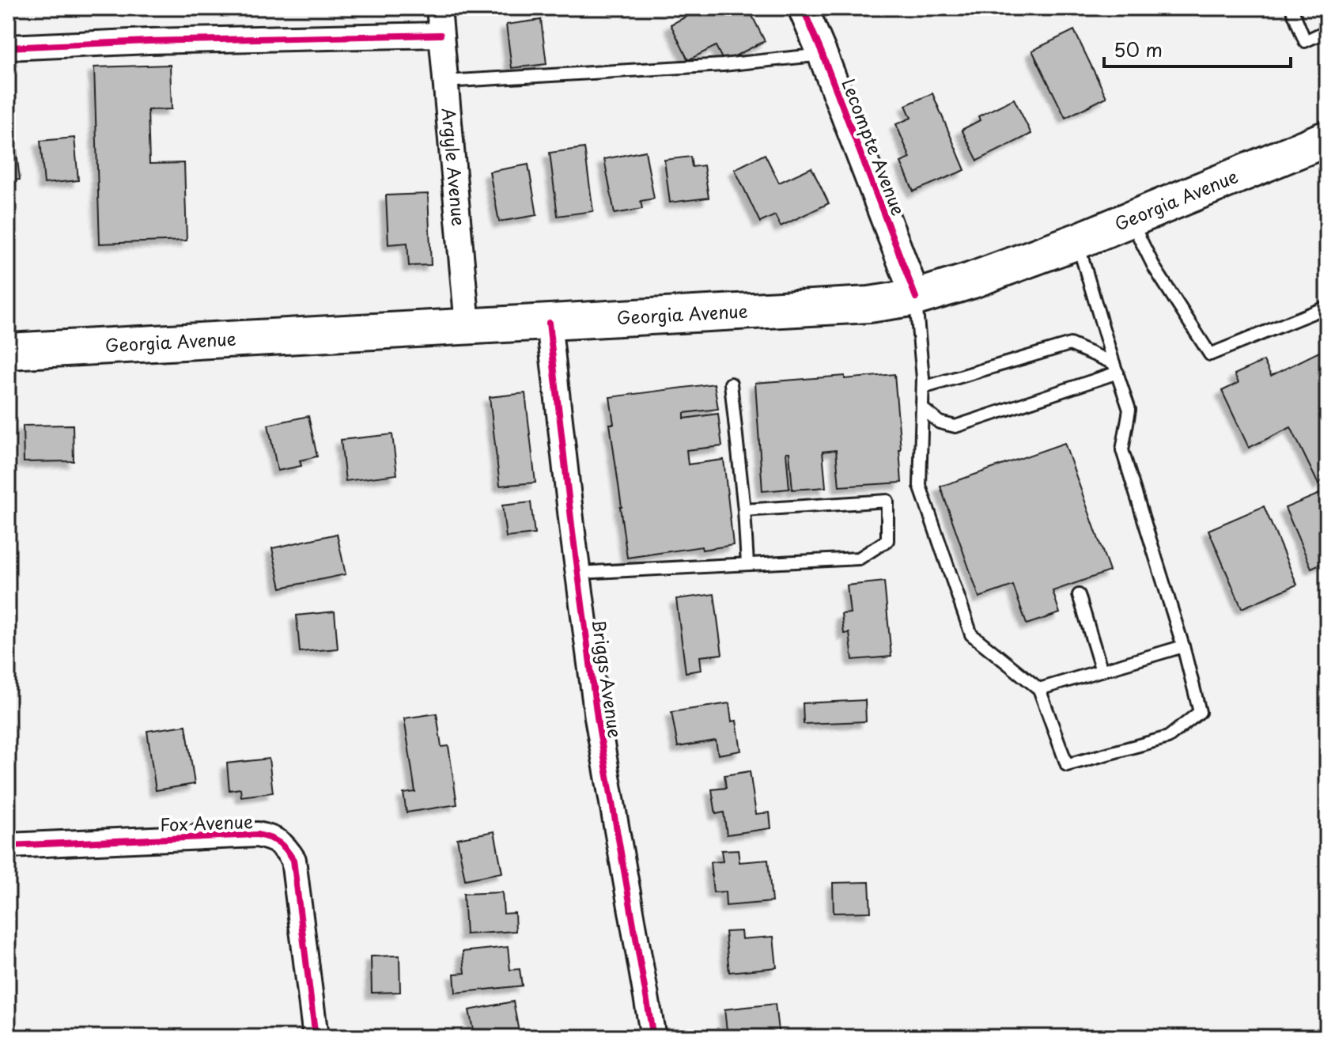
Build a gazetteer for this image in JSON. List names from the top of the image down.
{
  "streets": {
    "main road": ["Georgia Avenue"],
    "street": [
      "Lecompte Avenue",
      "Argyle Avenue",
      "Briggs Avenue",
      "Fox Avenue"
    ]
  },
  "crossings": [
    ["Lecompte Avenue", "Georgia Avenue"],
    ["Argyle Avenue", "Georgia Avenue"],
    ["Georgia Avenue", "Briggs Avenue"]
  ],
  "scale_bar": "50 m"
}
